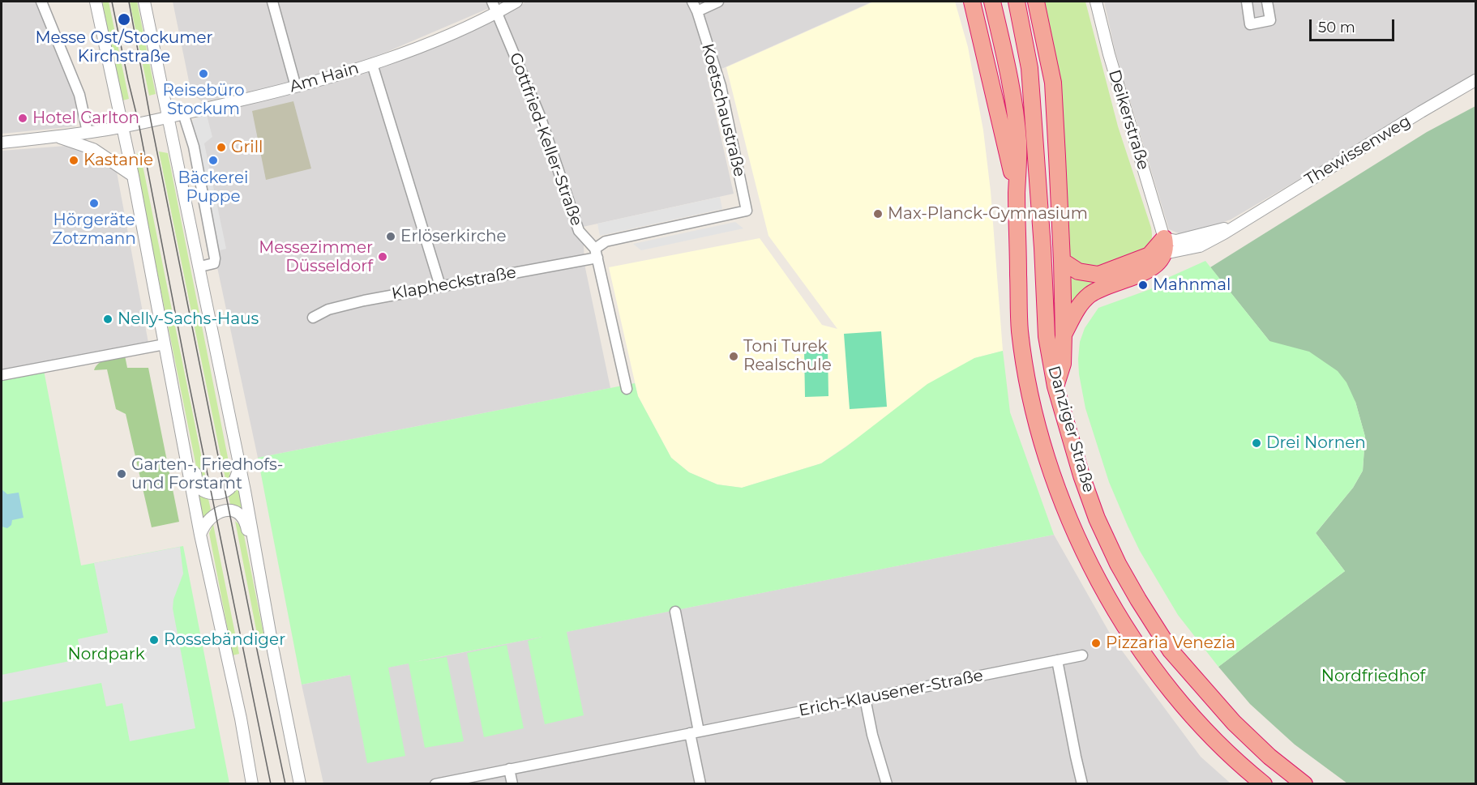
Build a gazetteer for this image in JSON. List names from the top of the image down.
{
  "streets": {
    "highway": ["Danziger Straße"],
    "street": [
      "Am Hain",
      "Koetschaustraße",
      "Deikerstraße",
      "Gottfried-Keller-Straße",
      "Thewissenweg",
      "Klapheckstraße",
      "Erich-Klausener-Straße"
    ]
  },
  "crossings": [
    ["Am Hain", "Gottfried-Keller-Straße"],
    ["Koetschaustraße", "Klapheckstraße"],
    ["Deikerstraße", "Thewissenweg"],
    ["Gottfried-Keller-Straße", "Klapheckstraße"]
  ],
  "parks": ["Nordpark", "Nordfriedhof"],
  "places": [
    "Messe Ost/Stockumer Kirchstraße",
    "Reisebüro Stockum",
    "Hotel Carlton",
    "Grill",
    "Kastanie",
    "Bäckerei Puppe",
    "Hörgeräte Zotzmann",
    "Max-Planck-Gymnasium",
    "Erlöserkirche",
    "Messezimmer Düsseldorf",
    "Mahnmal",
    "Nelly-Sachs-Haus",
    "Toni Turek Realschule",
    "Drei Nornen",
    "Garten-, Friedhofs- und Forstamt",
    "Rossebändiger",
    "Pizzaria Venezia"
  ],
  "scale_bar": "50 m"
}
